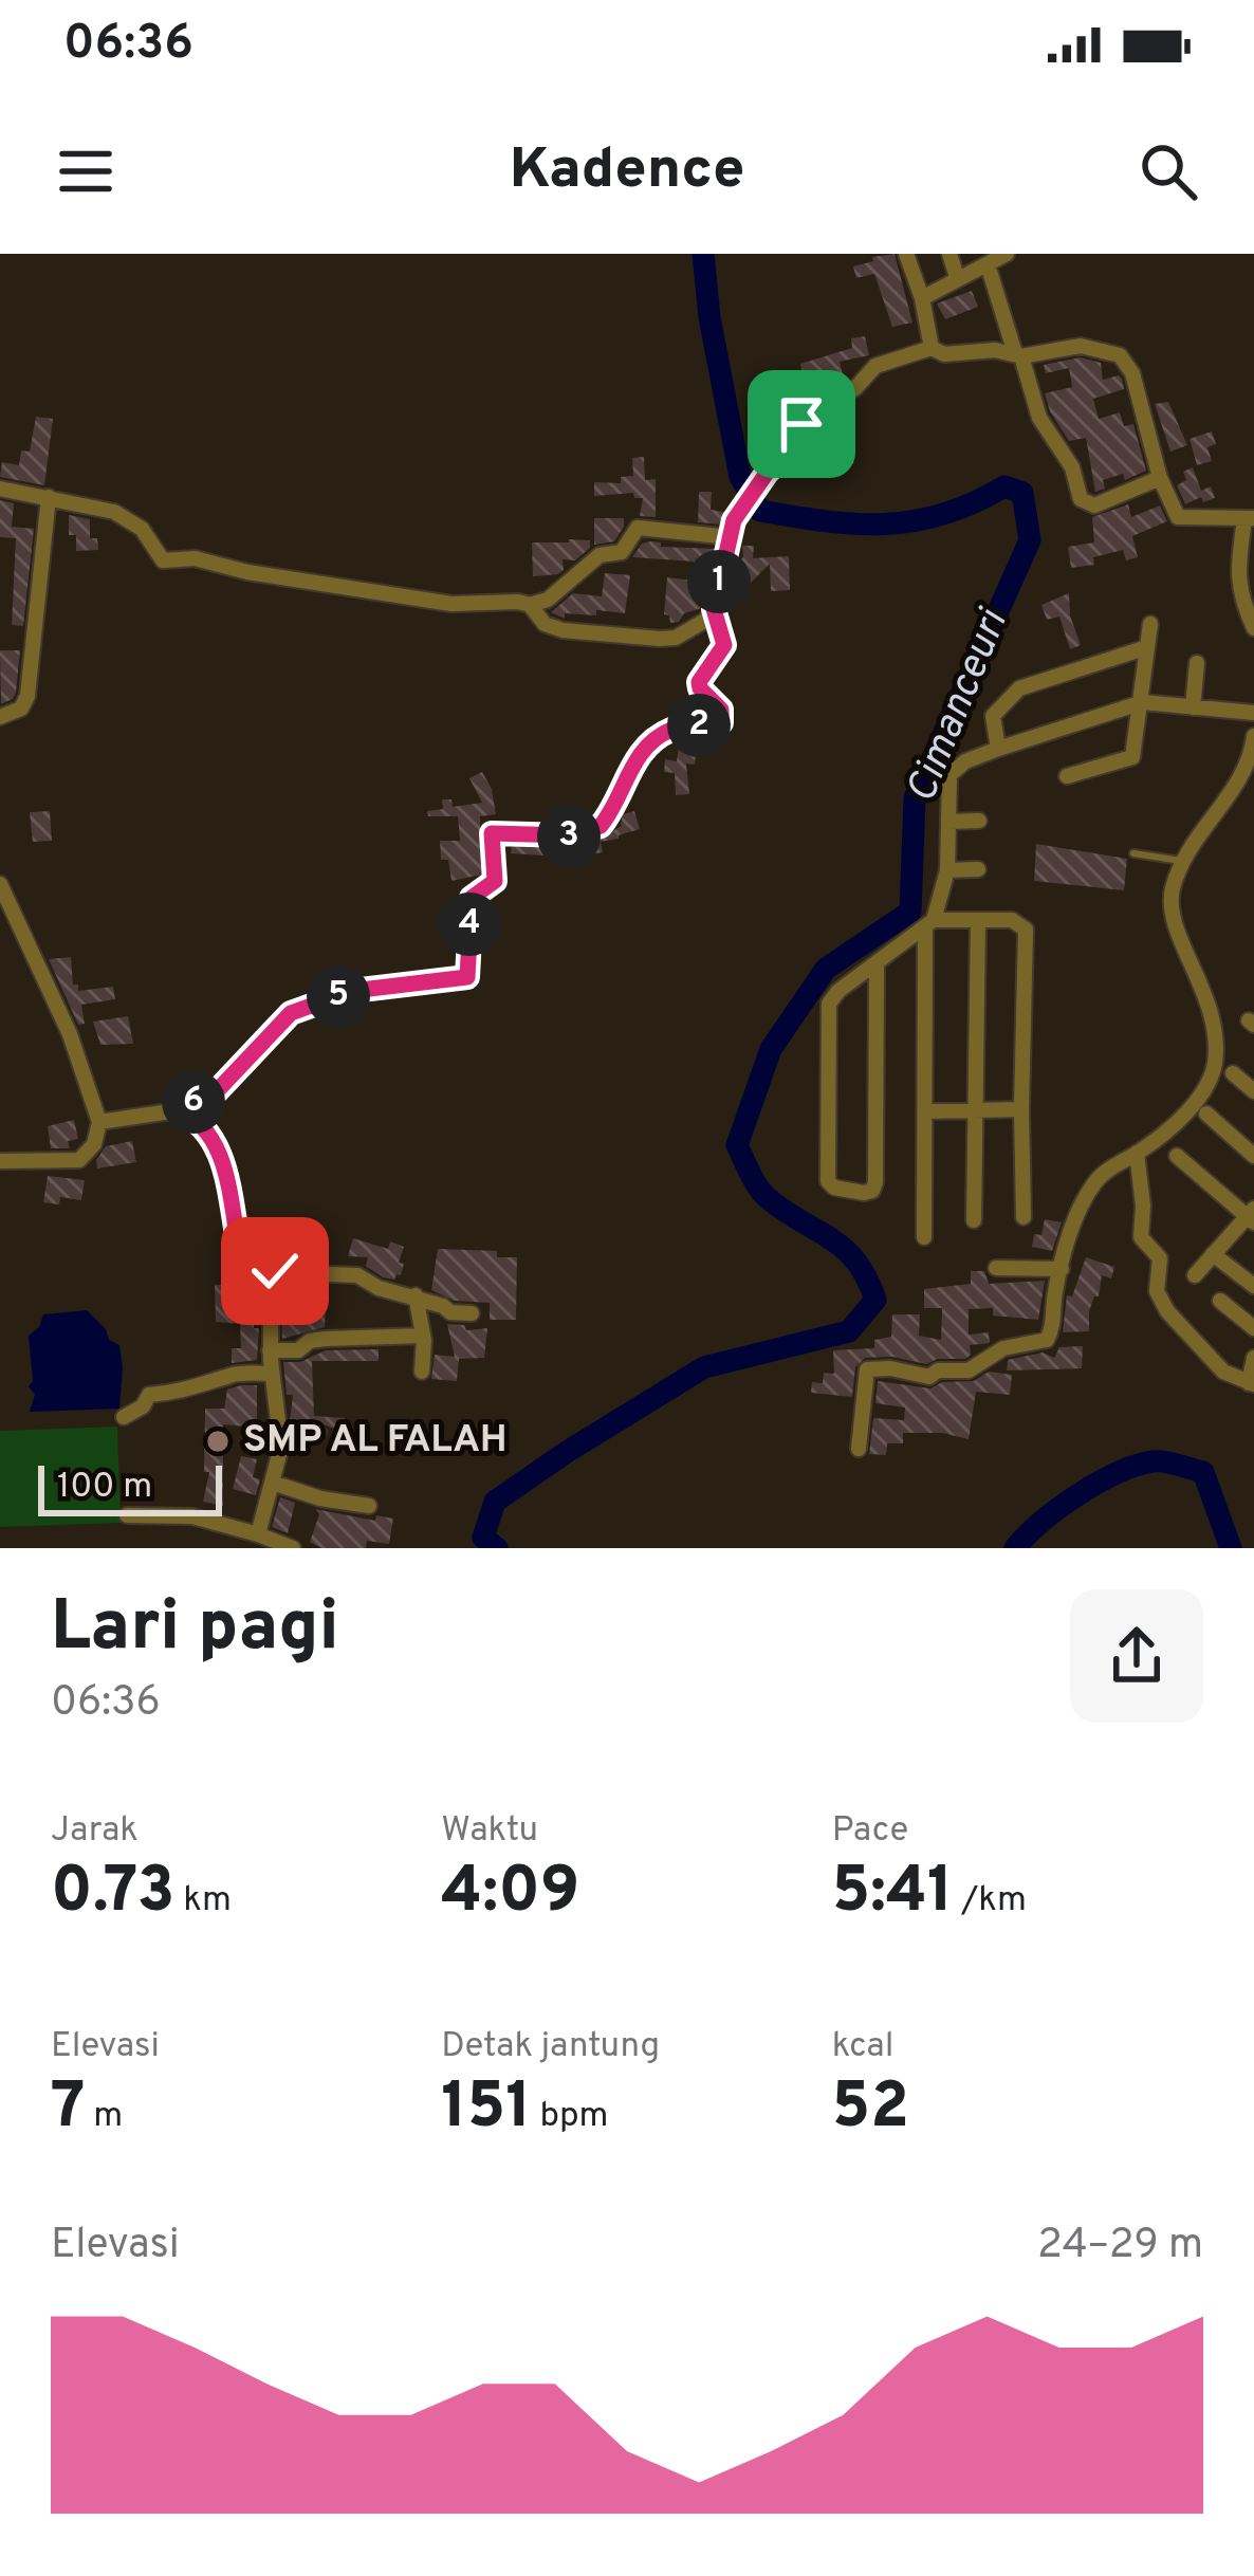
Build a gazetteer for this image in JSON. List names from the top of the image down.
{
  "water": ["Cimanceuri"],
  "places": ["SMP AL FALAH"],
  "scale_bar": "100 m",
  "page": {
    "status": "06:36",
    "header": "Kadence",
    "pins": [
      "1",
      "2",
      "3",
      "4",
      "5",
      "6"
    ],
    "scale": "100 m",
    "heading": ["Lari pagi", "06:36"],
    "stats": [
      ["Jarak", "0.73 km"],
      ["Waktu", "4:09"],
      ["Pace", "5:41 /km"],
      ["Elevasi", "7 m"],
      ["Detak jantung", "151 bpm"],
      ["kcal", "52"]
    ],
    "chart": ["Elevasi", "24–29 m"]
  }
}
